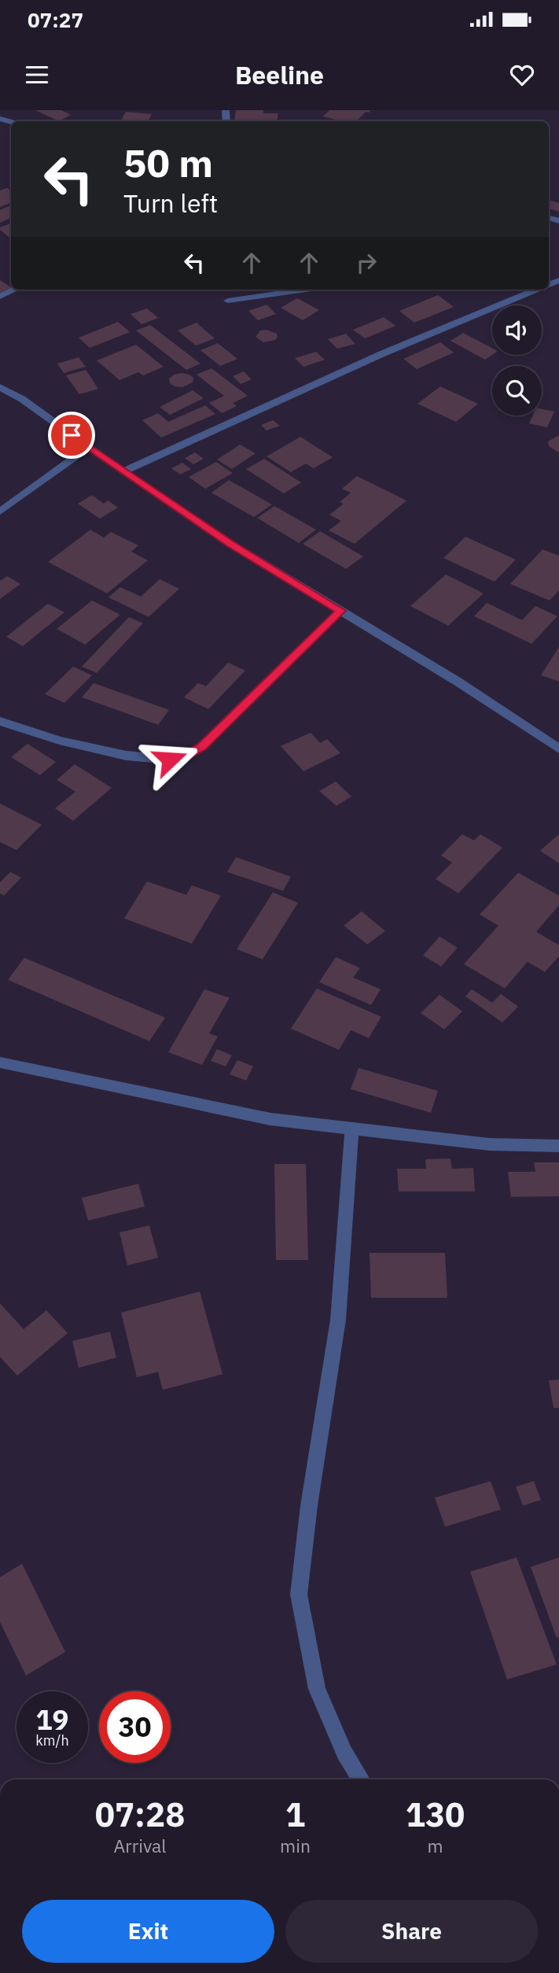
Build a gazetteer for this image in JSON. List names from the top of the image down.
{
  "page": {
    "status": "07:27",
    "header": "Beeline",
    "turn": ["50 m", "Turn left"],
    "speed": "19 km/h",
    "limit": "30",
    "eta": [
      "07:28",
      "Arrival",
      "1",
      "min",
      "130",
      "m"
    ],
    "buttons": ["Exit", "Share"]
  }
}
